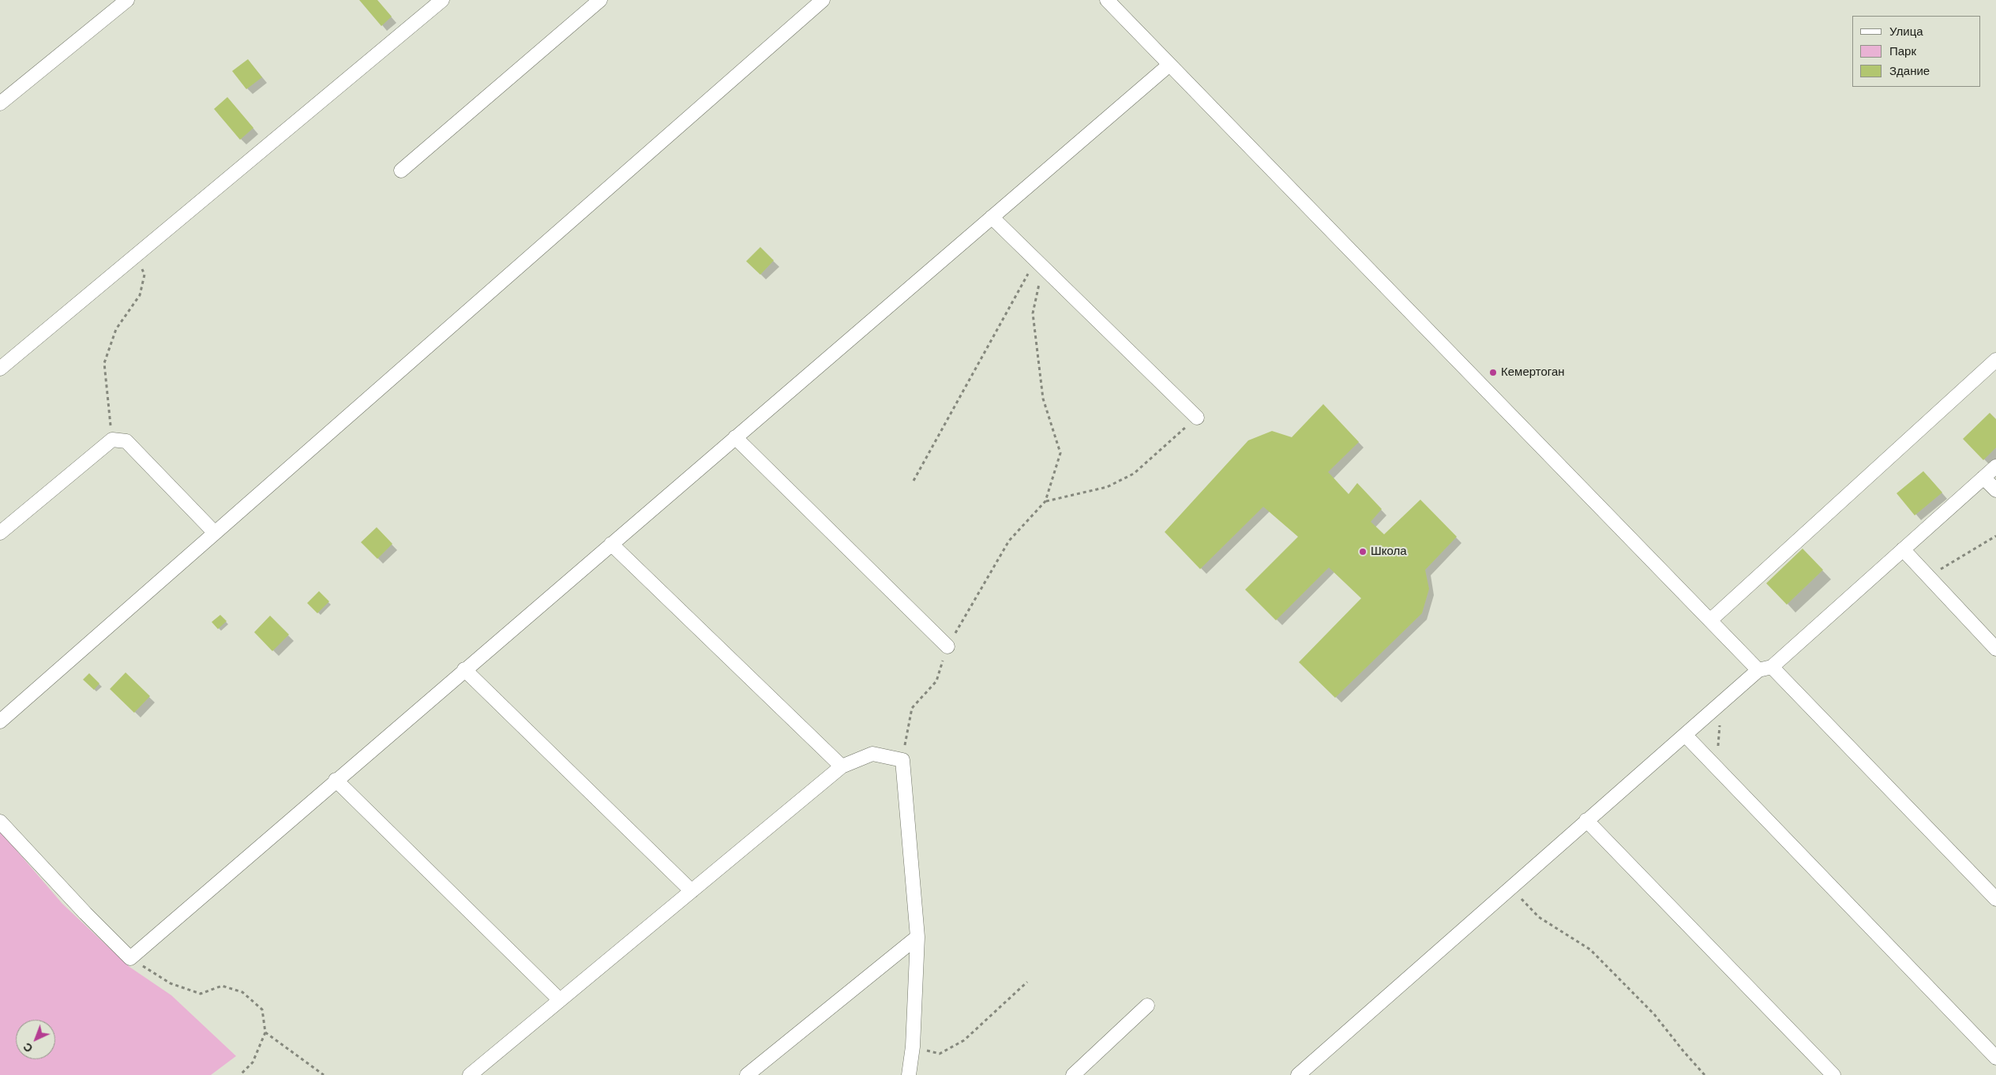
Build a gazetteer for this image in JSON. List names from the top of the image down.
{
  "places": ["Кемертоган", "Школа"],
  "legend": ["Улица", "Парк", "Здание"],
  "north": "bottom left"
}
